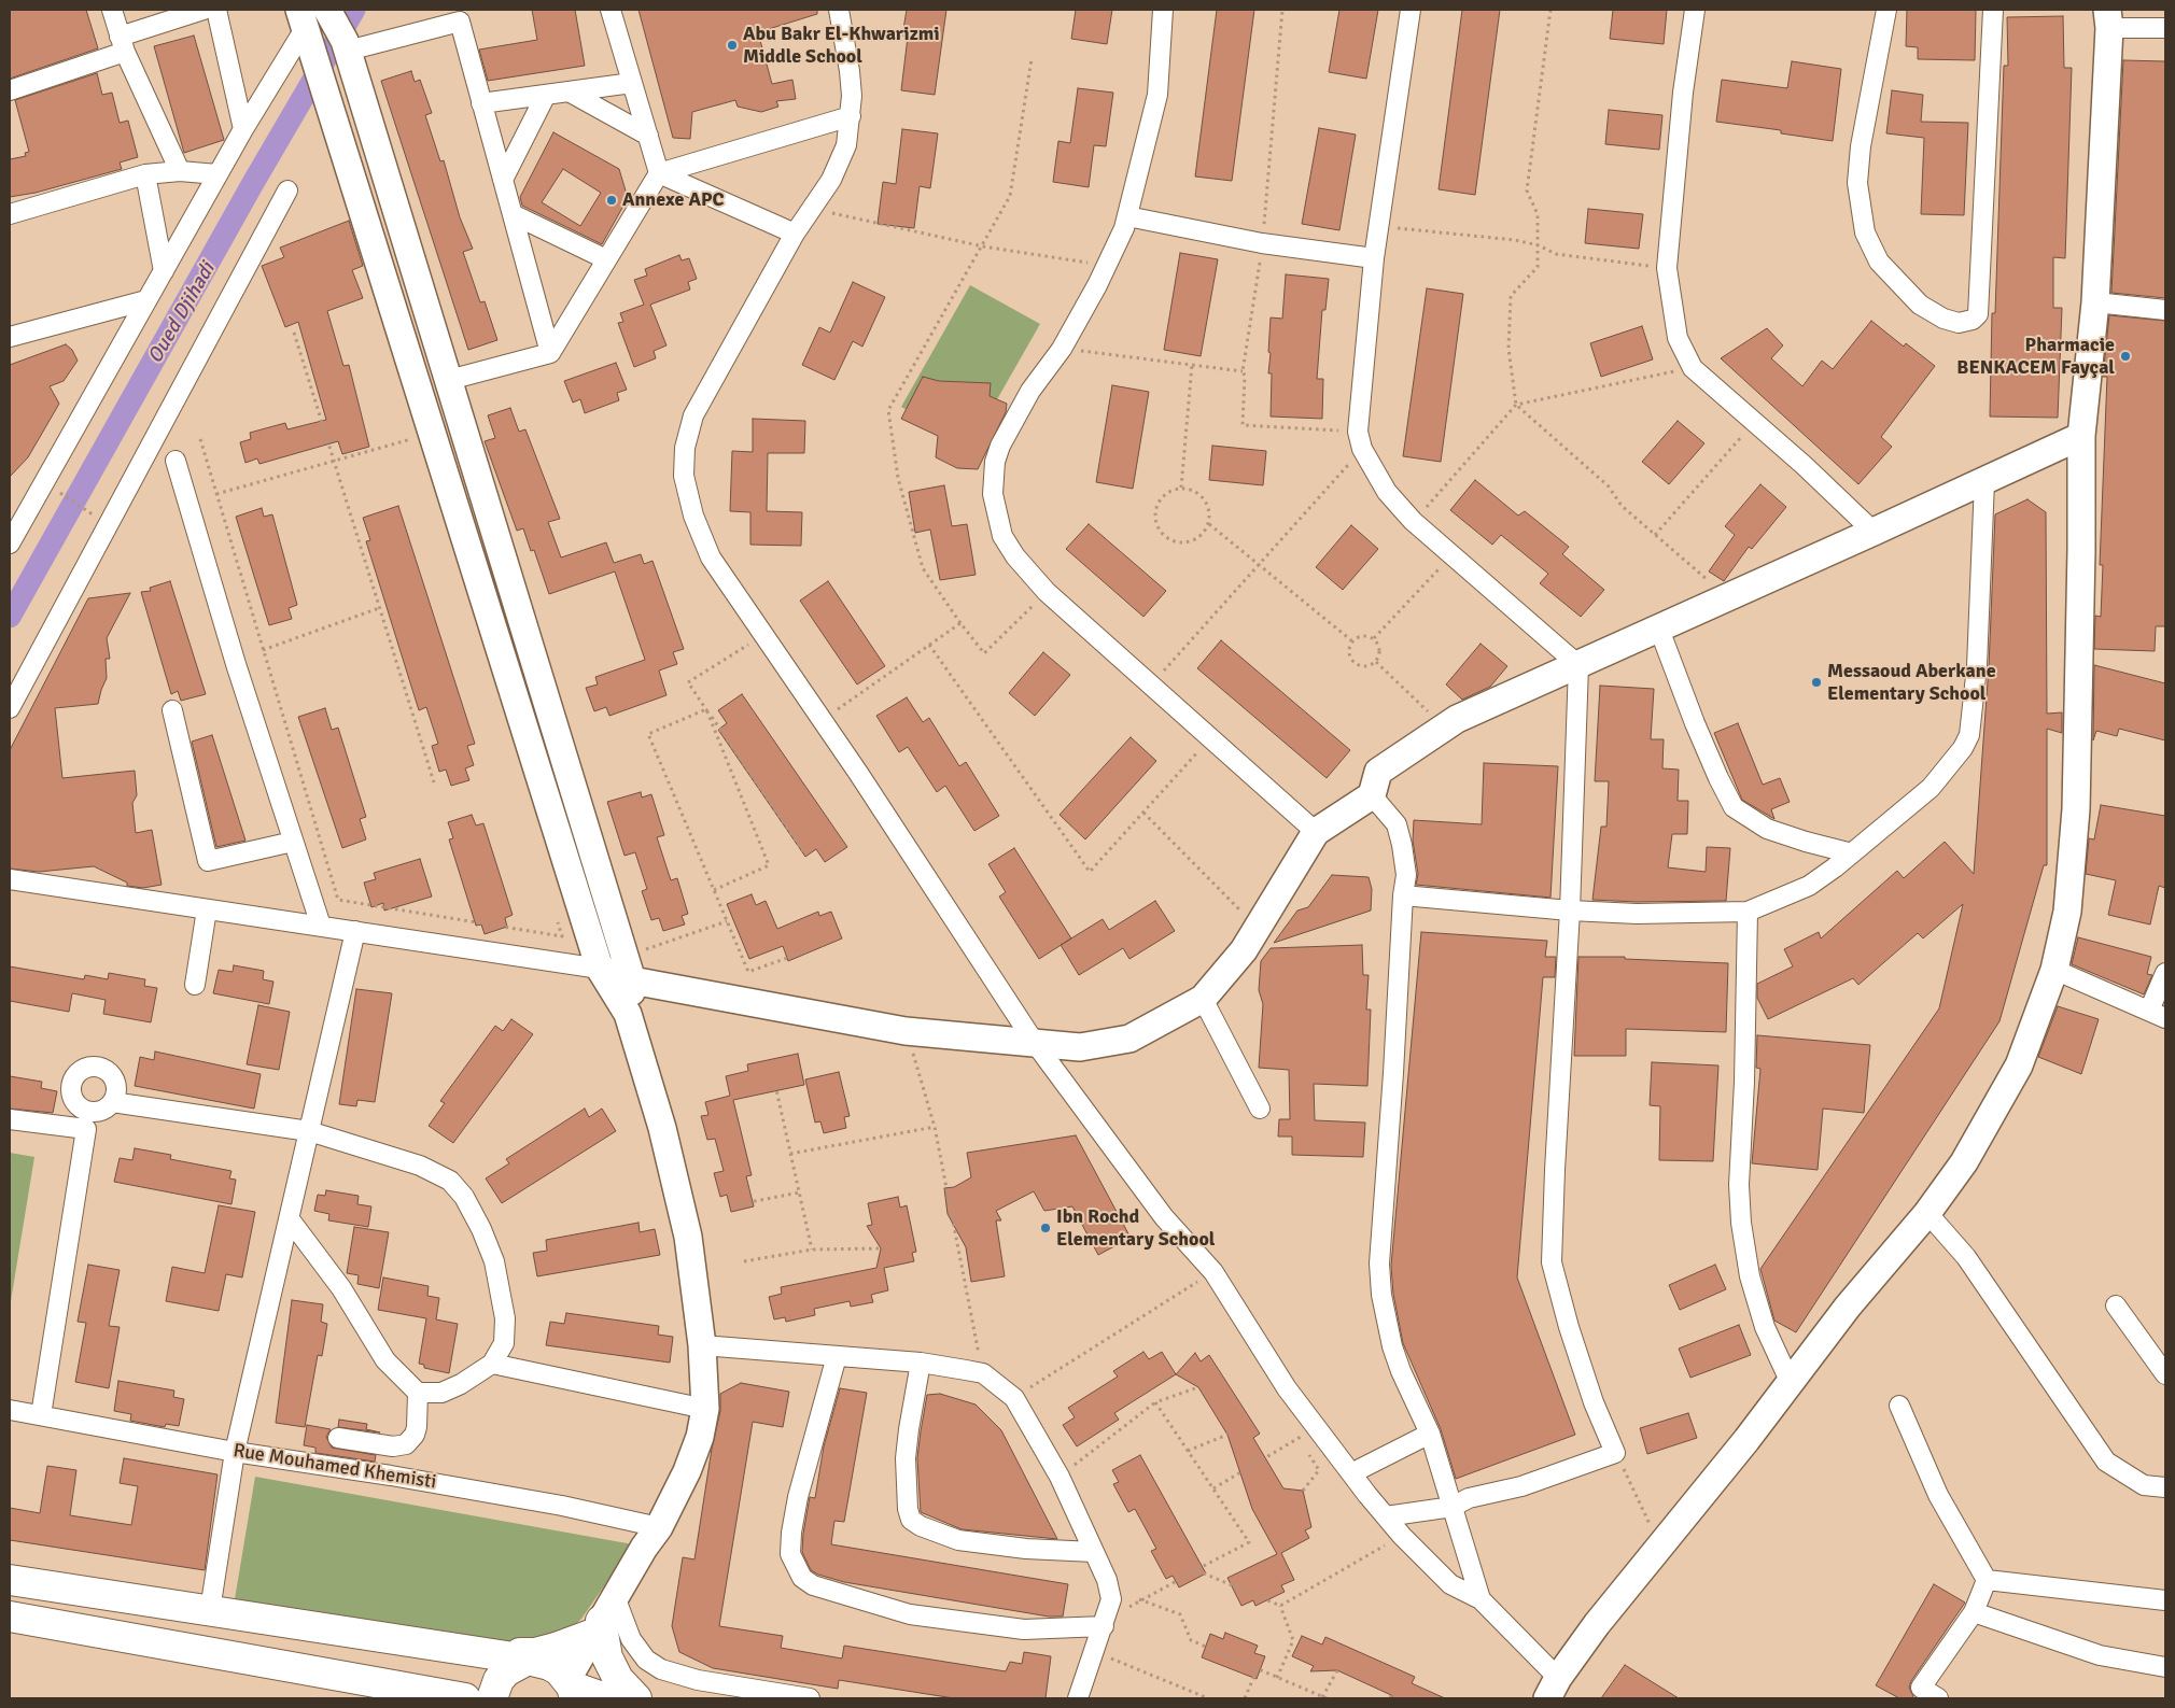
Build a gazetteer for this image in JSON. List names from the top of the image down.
{
  "streets": {
    "street": ["Rue Mouhamed Khemisti"]
  },
  "water": ["Oued Djihadi"],
  "places": [
    "Abu Bakr El-Khwarizmi Middle School",
    "Annexe APC",
    "Pharmacie BENKACEM Fayçal",
    "Messaoud Aberkane Elementary School",
    "Ibn Rochd Elementary School"
  ]
}
